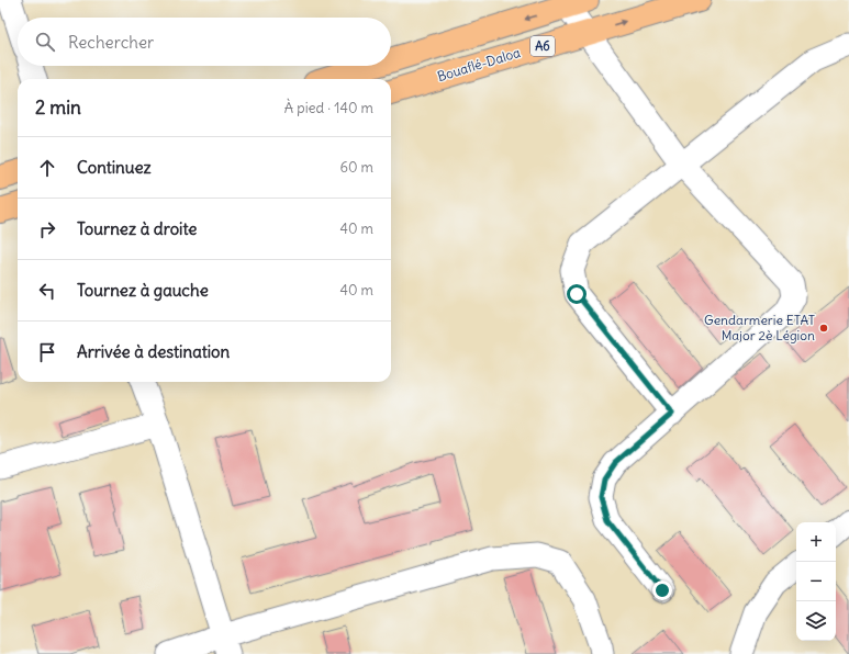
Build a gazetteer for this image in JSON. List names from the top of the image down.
{
  "streets": {
    "highway": ["A6", "Bouaflé-Daloa"]
  },
  "one_way": ["Bouaflé-Daloa"],
  "places": ["Gendarmerie ETAT Major 2è Légion"],
  "page": {
    "search": "Rechercher",
    "heading": ["2 min", "À pied · 140 m"],
    "list": [
      ["Continuez", "60 m"],
      ["Tournez à droite", "40 m"],
      ["Tournez à gauche", "40 m"],
      "Arrivée à destination"
    ],
    "map_buttons": ["+", "−"]
  }
}
